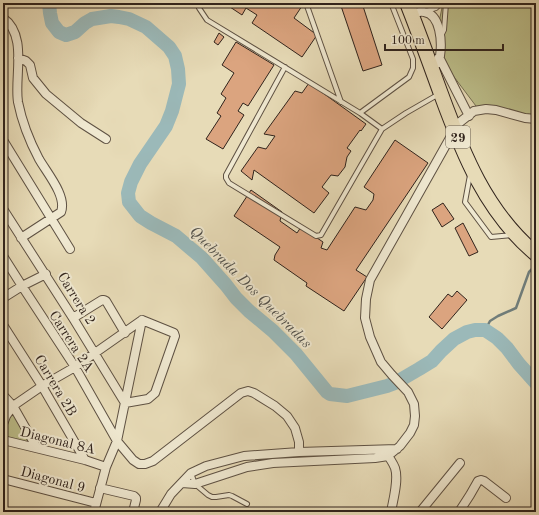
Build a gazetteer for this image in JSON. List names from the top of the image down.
{
  "streets": {
    "highway": ["29"],
    "street": [
      "Carrera 2",
      "Carrera 2A",
      "Carrera 2B",
      "Diagonal 8A",
      "Diagonal 9"
    ]
  },
  "crossings": [
    ["Carrera 2B", "Diagonal 8A"]
  ],
  "water": ["Quebrada Dos Quebradas"],
  "scale_bar": "100 m"
}
